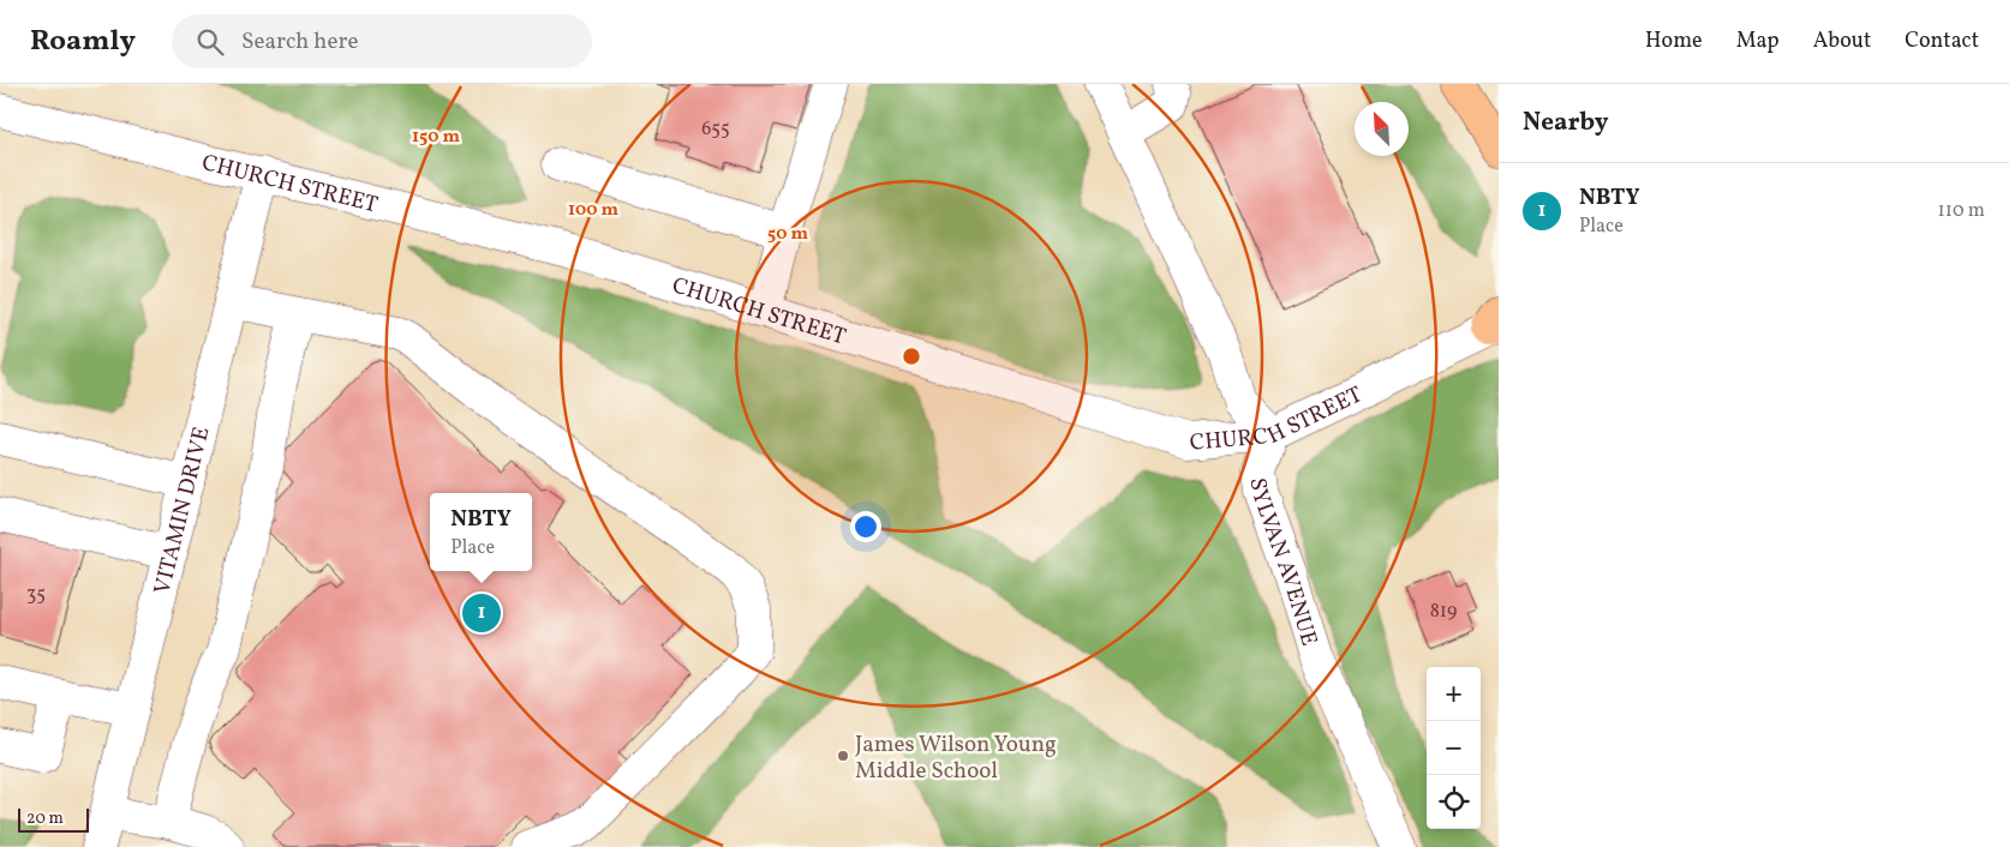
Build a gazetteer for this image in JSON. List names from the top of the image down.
{
  "streets": {
    "street": ["CHURCH STREET", "VITAMIN DRIVE", "SYLVAN AVENUE"]
  },
  "crossings": [
    ["CHURCH STREET", "VITAMIN DRIVE"],
    ["CHURCH STREET", "SYLVAN AVENUE"]
  ],
  "places": ["James Wilson Young Middle School"],
  "house_numbers": ["655", "35", "819"],
  "scale_bar": "20 m",
  "north": "top left",
  "page": {
    "header": "Roamly",
    "search": "Search here",
    "nav": [
      "Home",
      "Map",
      "About",
      "Contact"
    ],
    "heading": "Nearby",
    "list": [
      {
        "mark": "1",
        "name": "NBTY",
        "note": "Place",
        "value": "110 m"
      }
    ],
    "popup": ["NBTY", "Place"],
    "pins": "1",
    "map_buttons": ["+", "−"],
    "scale": "20 m"
  },
  "rings": ["150 m", "100 m", "50 m"]
}
